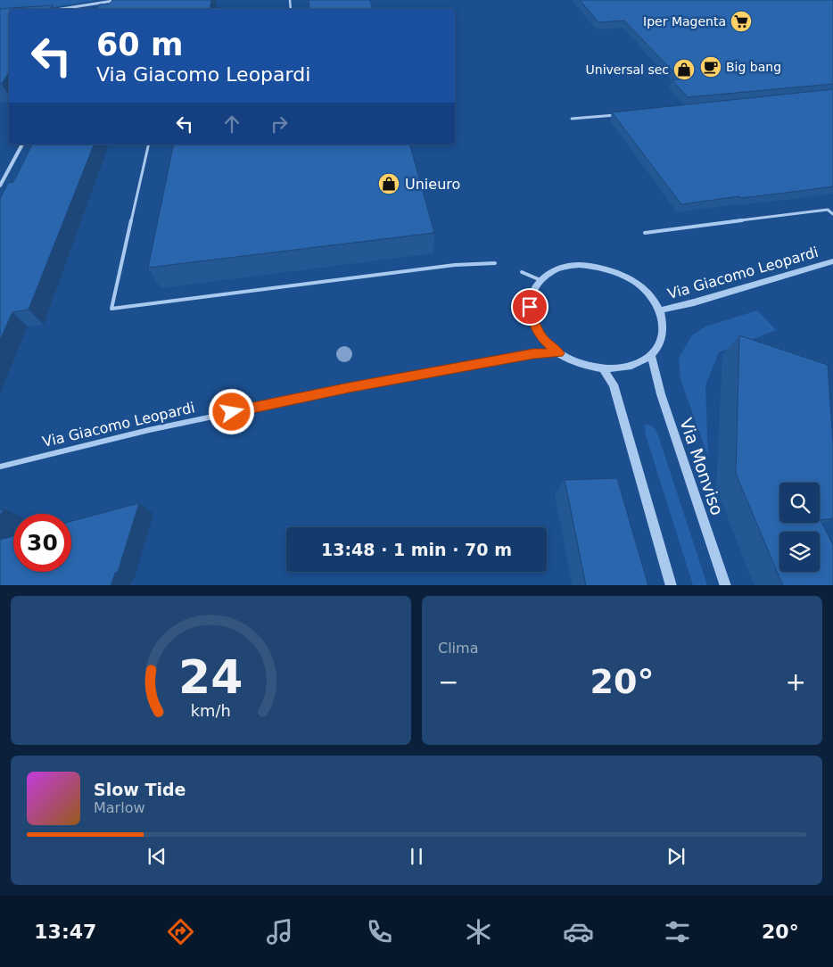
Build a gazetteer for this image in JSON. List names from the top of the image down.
{
  "streets": {
    "street": ["Via Giacomo Leopardi", "Via Monviso"]
  },
  "crossings": [
    ["Via Giacomo Leopardi", "Via Monviso"]
  ],
  "places": {
    "supermarket": ["Iper Magenta"],
    "cafe": ["Big bang"],
    "shop": ["Universal sec", "Unieuro"]
  },
  "page": {
    "turn": ["60 m", "Via Giacomo Leopardi"],
    "limit": "30",
    "trip": "13:48 · 1 min · 70 m",
    "tile": "Clima",
    "heat": ["−", "20°", "+"],
    "song": ["Slow Tide", "Marlow"],
    "tabs": ["13:47", "20°"],
    "gauge": ["24", "km/h"]
  }
}
